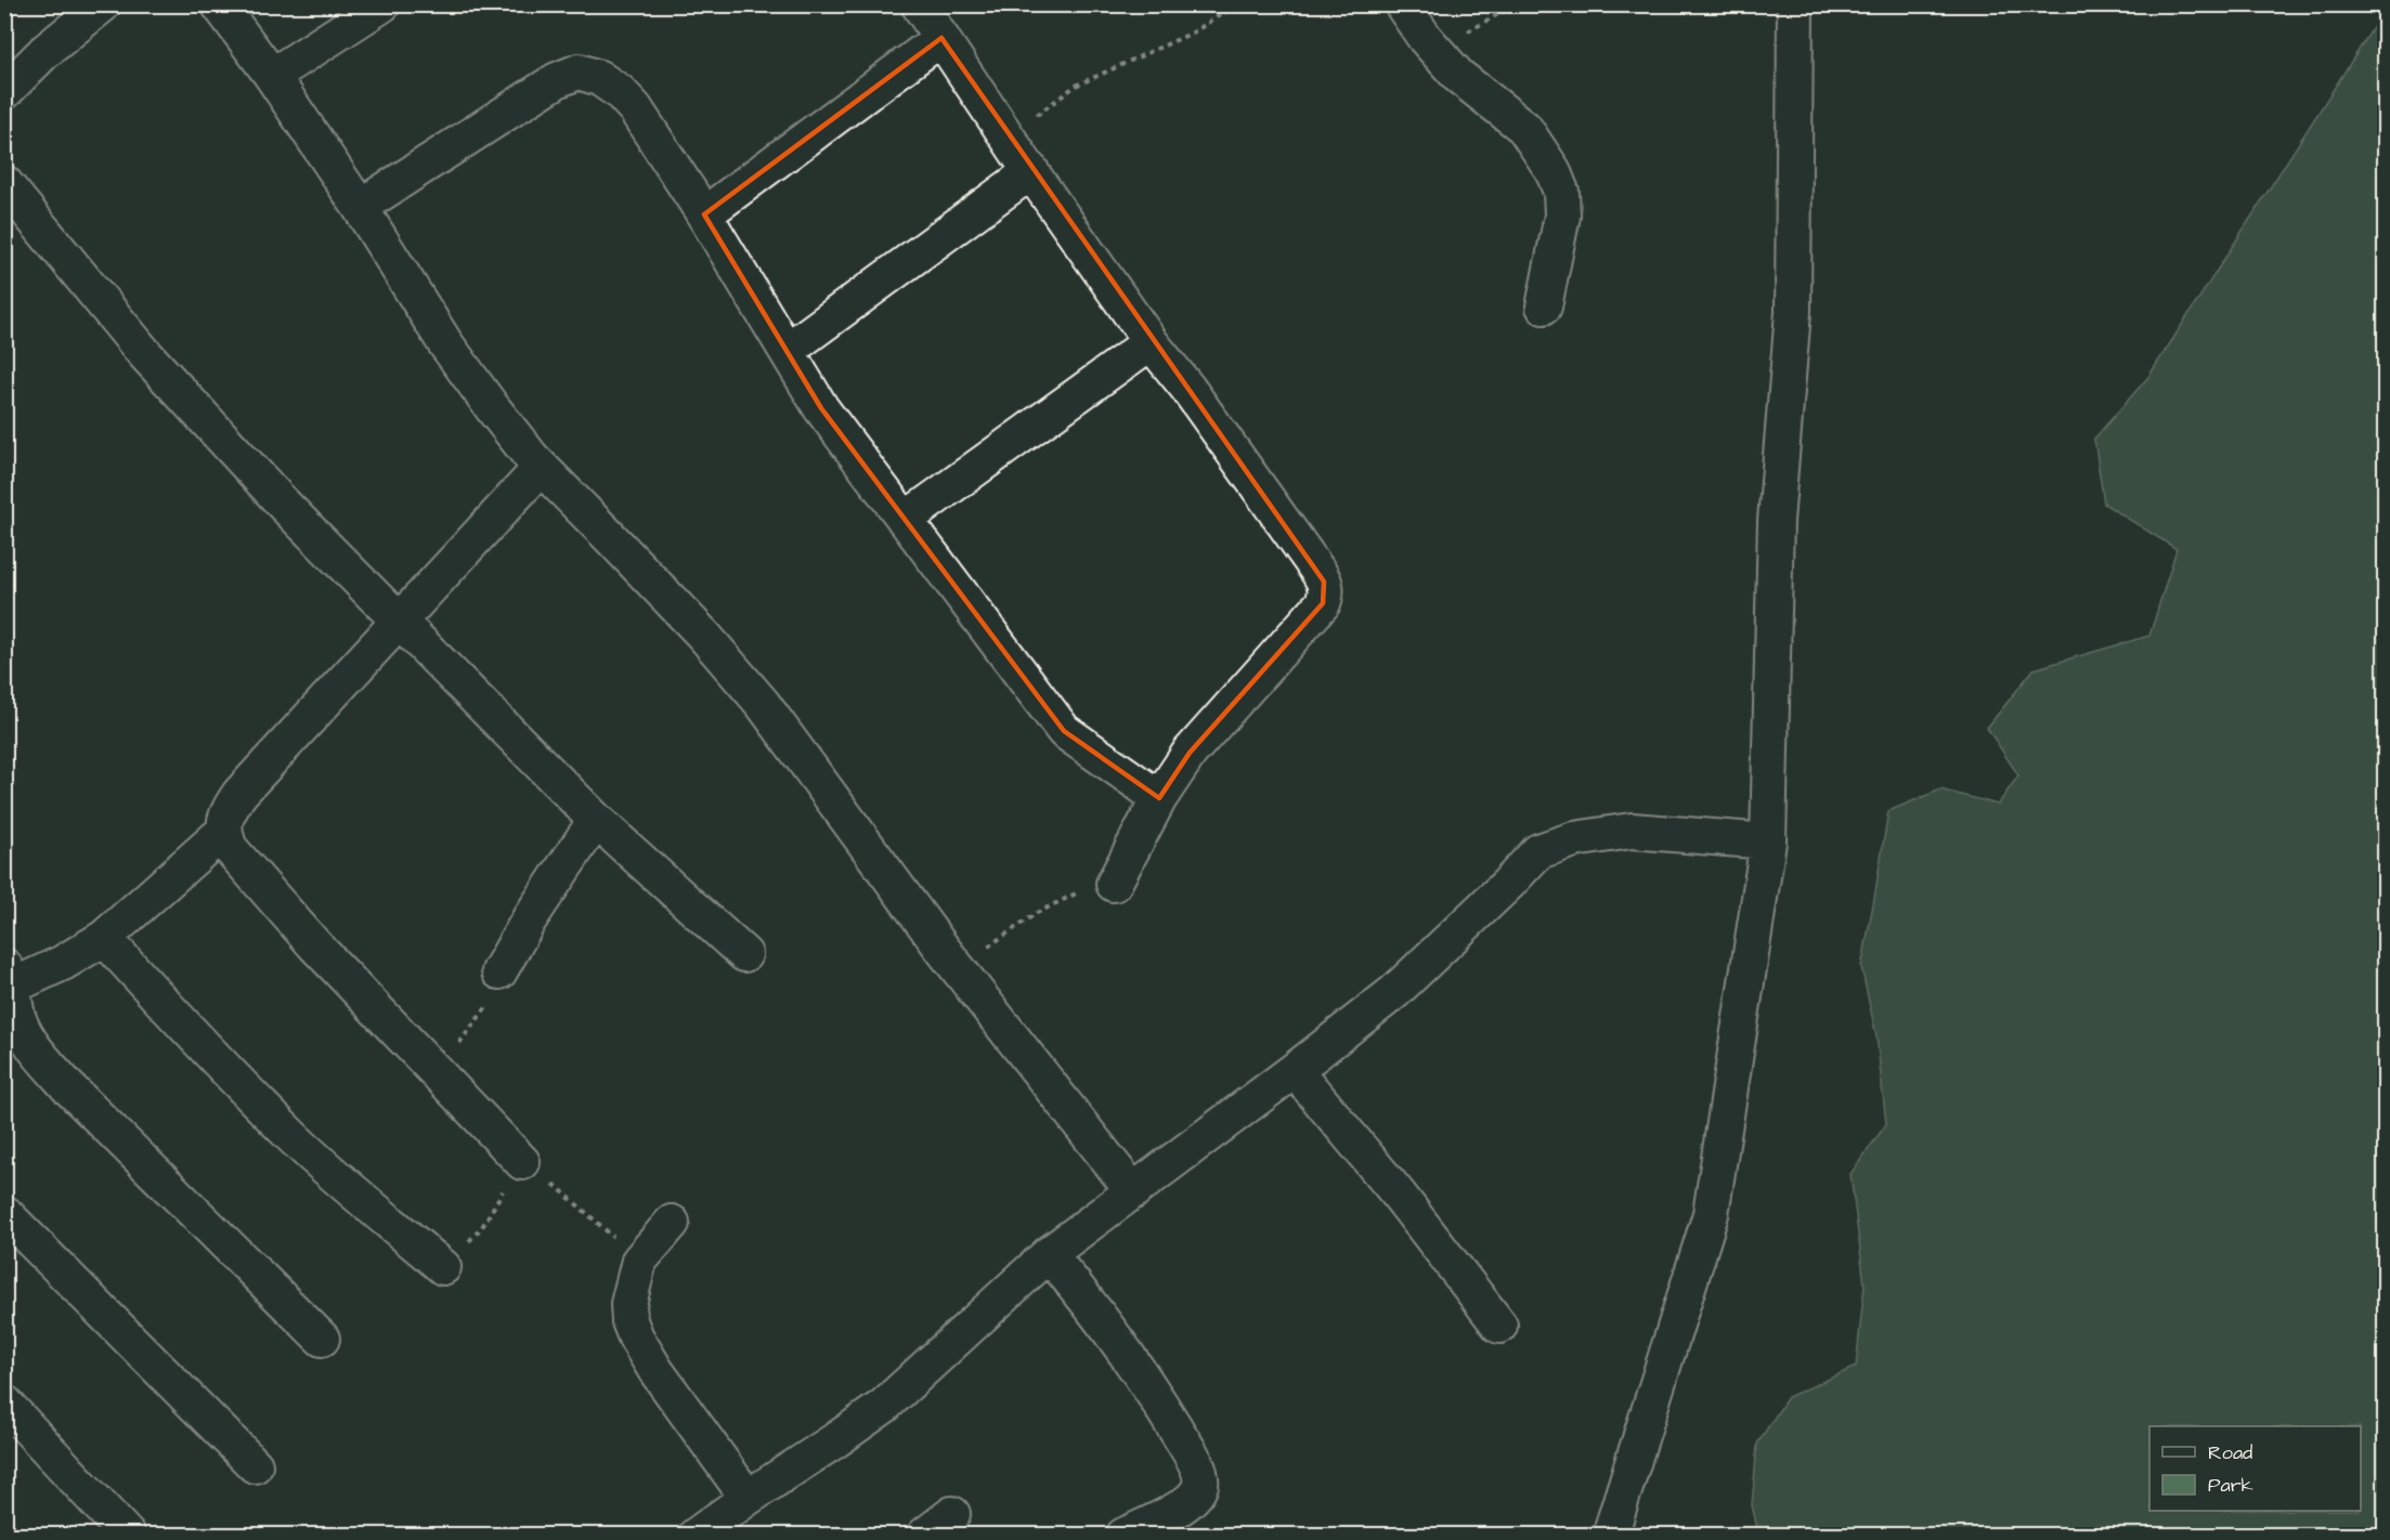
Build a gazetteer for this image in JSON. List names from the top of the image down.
{
  "legend": ["Road", "Park"]
}
